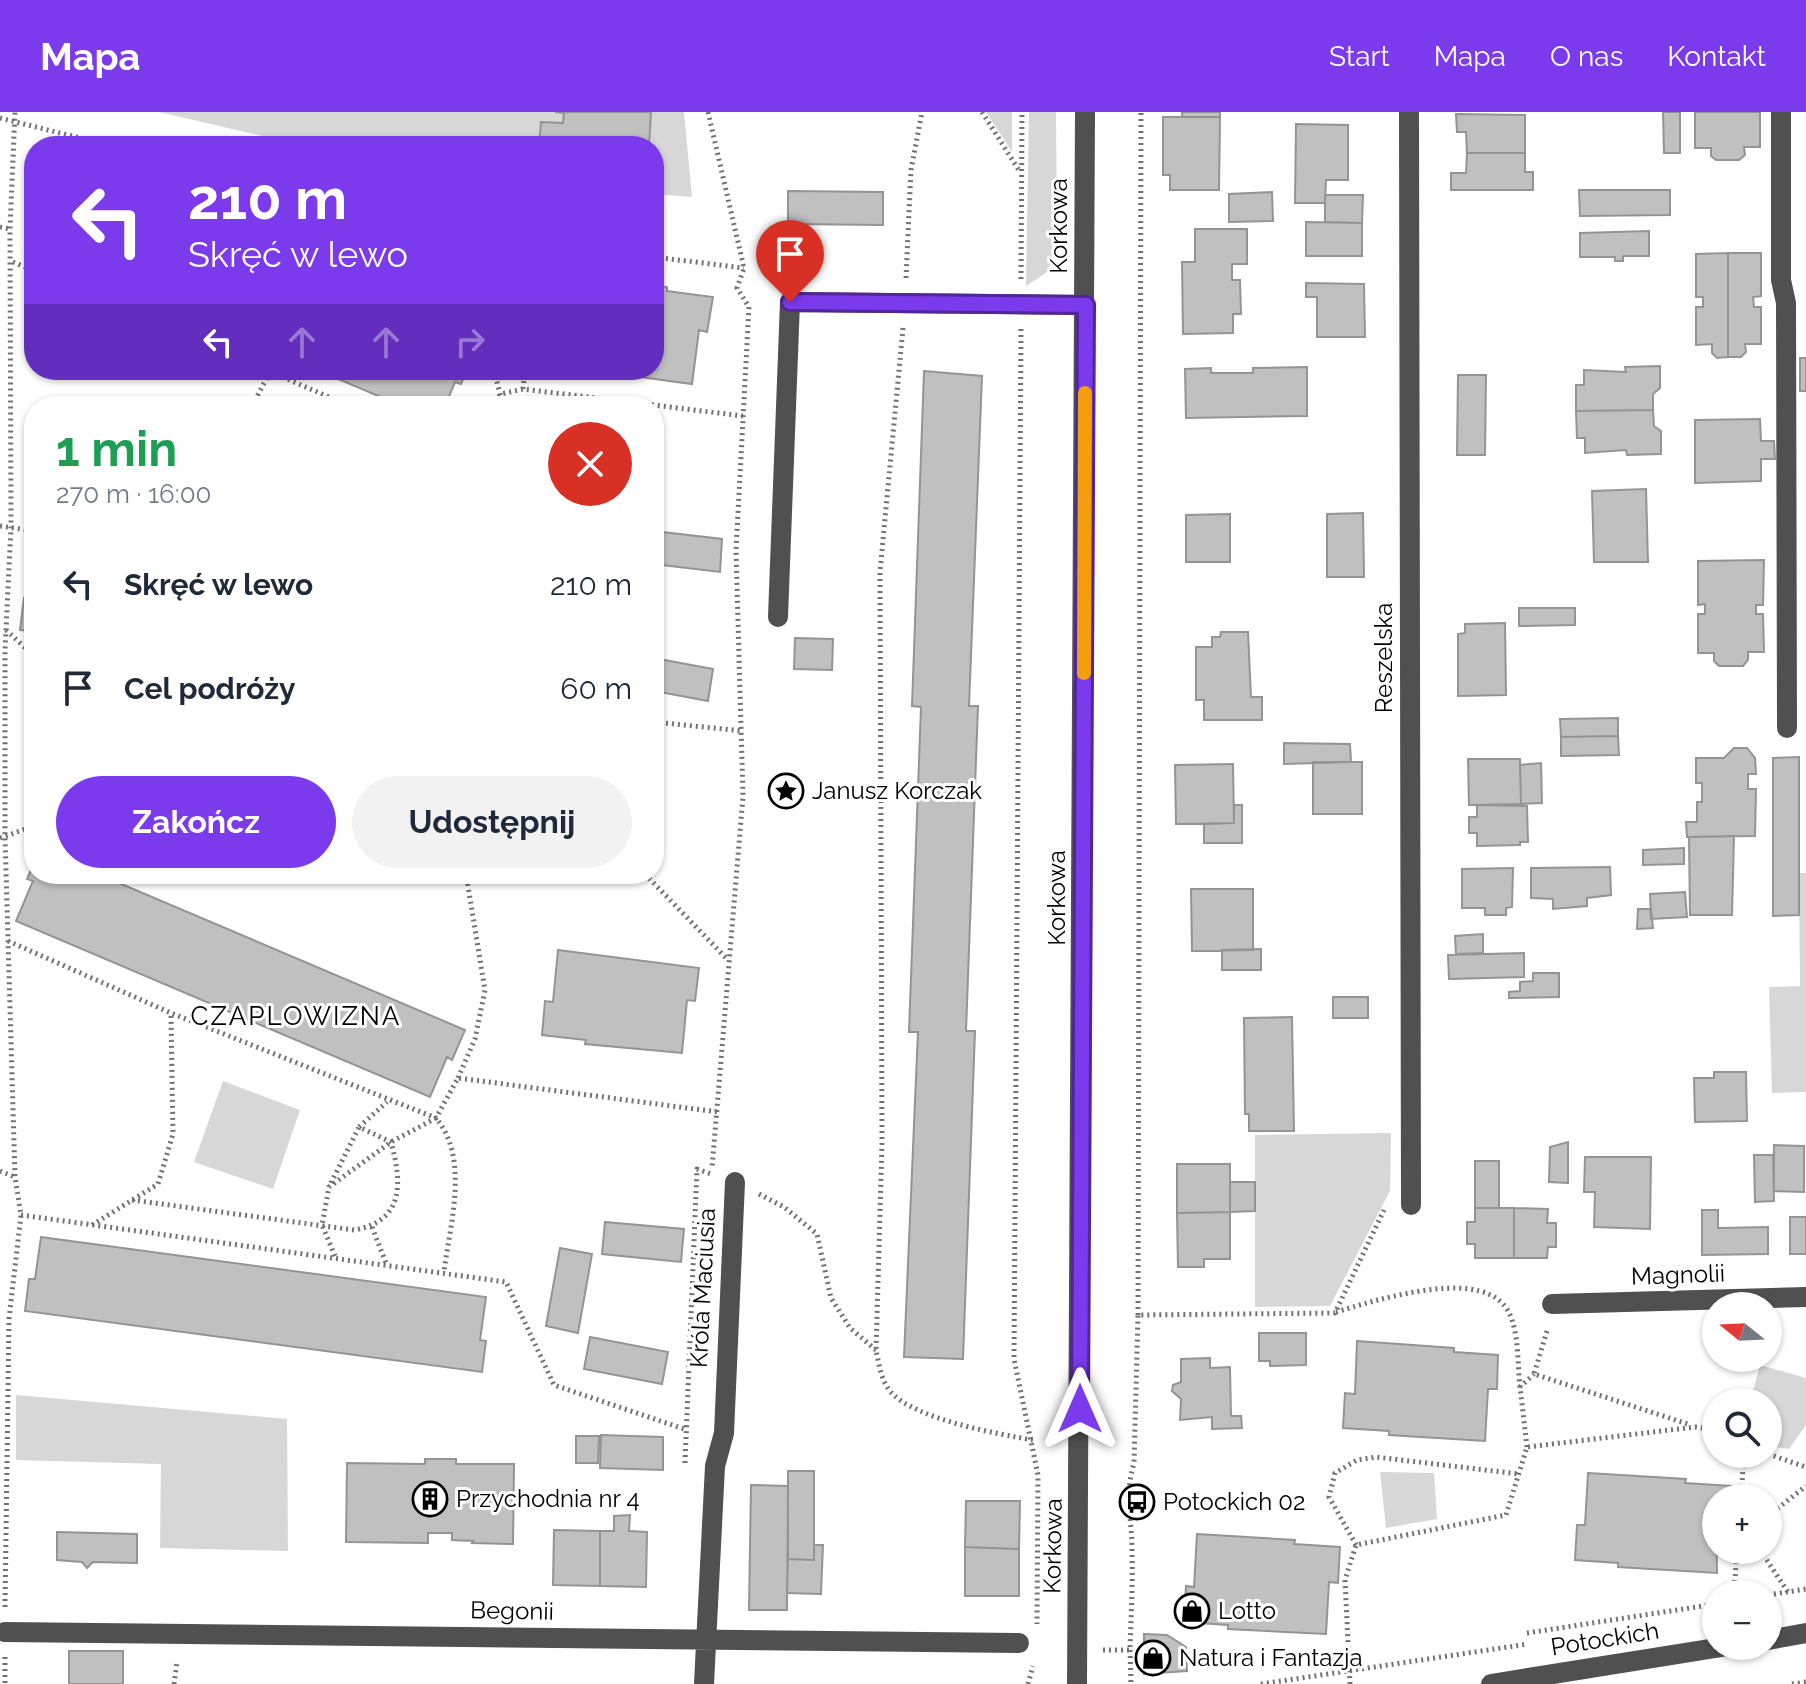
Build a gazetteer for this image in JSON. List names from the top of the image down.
{
  "streets": {
    "street": [
      "Korkowa",
      "Reszelska",
      "Magnolii",
      "Króla Maciusia",
      "Begonii",
      "Potockich"
    ]
  },
  "crossings": [
    ["Króla Maciusia", "Begonii"]
  ],
  "districts": ["CZAPLOWIZNA"],
  "places": {
    "place": ["Janusz Korczak"],
    "building": ["Przychodnia nr 4"],
    "bus stop": ["Potockich 02"],
    "shop": ["Lotto", "Natura i Fantazja"]
  },
  "north": "left",
  "page": {
    "header": "Mapa",
    "nav": [
      "Start",
      "Mapa",
      "O nas",
      "Kontakt"
    ],
    "turn": ["210 m", "Skręć w lewo"],
    "heading": ["1 min", "270 m · 16:00"],
    "list": [
      {
        "name": "Skręć w lewo",
        "value": "210 m"
      },
      {
        "name": "Cel podróży",
        "value": "60 m"
      }
    ],
    "buttons": ["Zakończ", "Udostępnij"],
    "map_buttons": ["+", "−"]
  }
}
